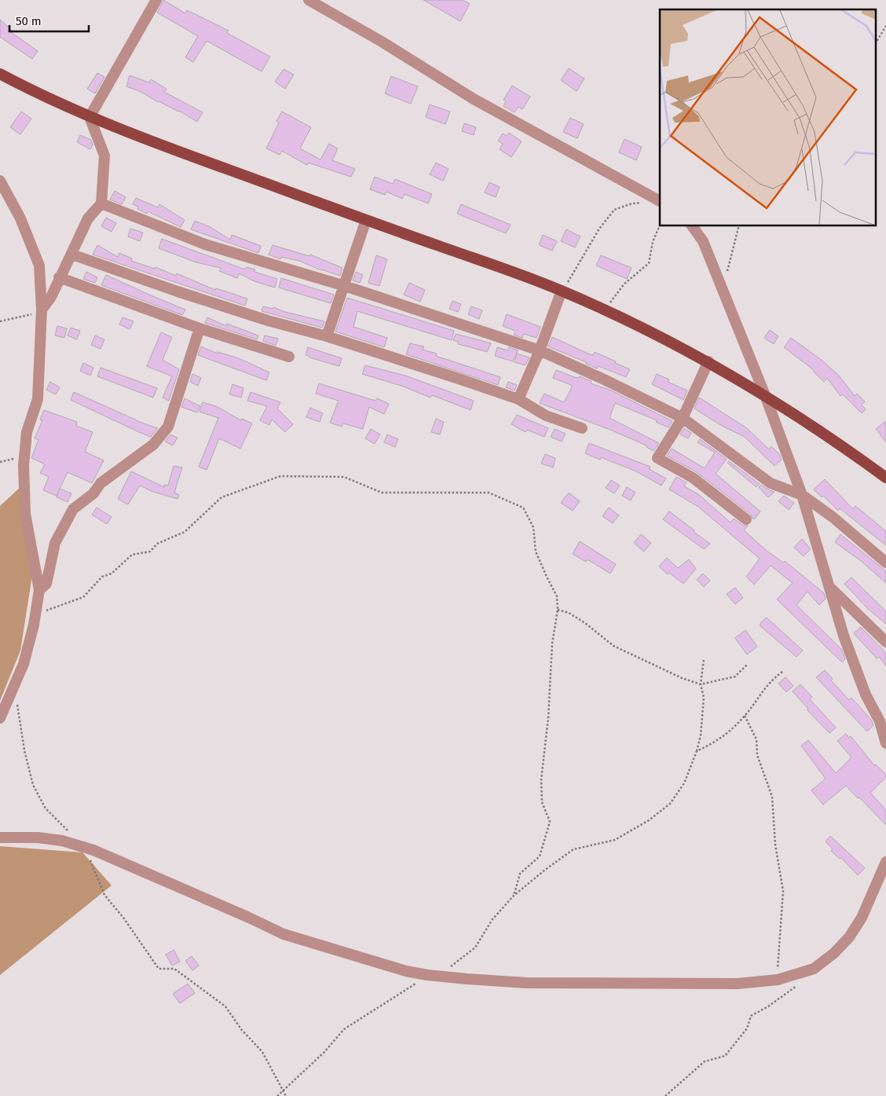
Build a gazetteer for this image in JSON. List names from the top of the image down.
{
  "scale_bar": "50 m"
}
